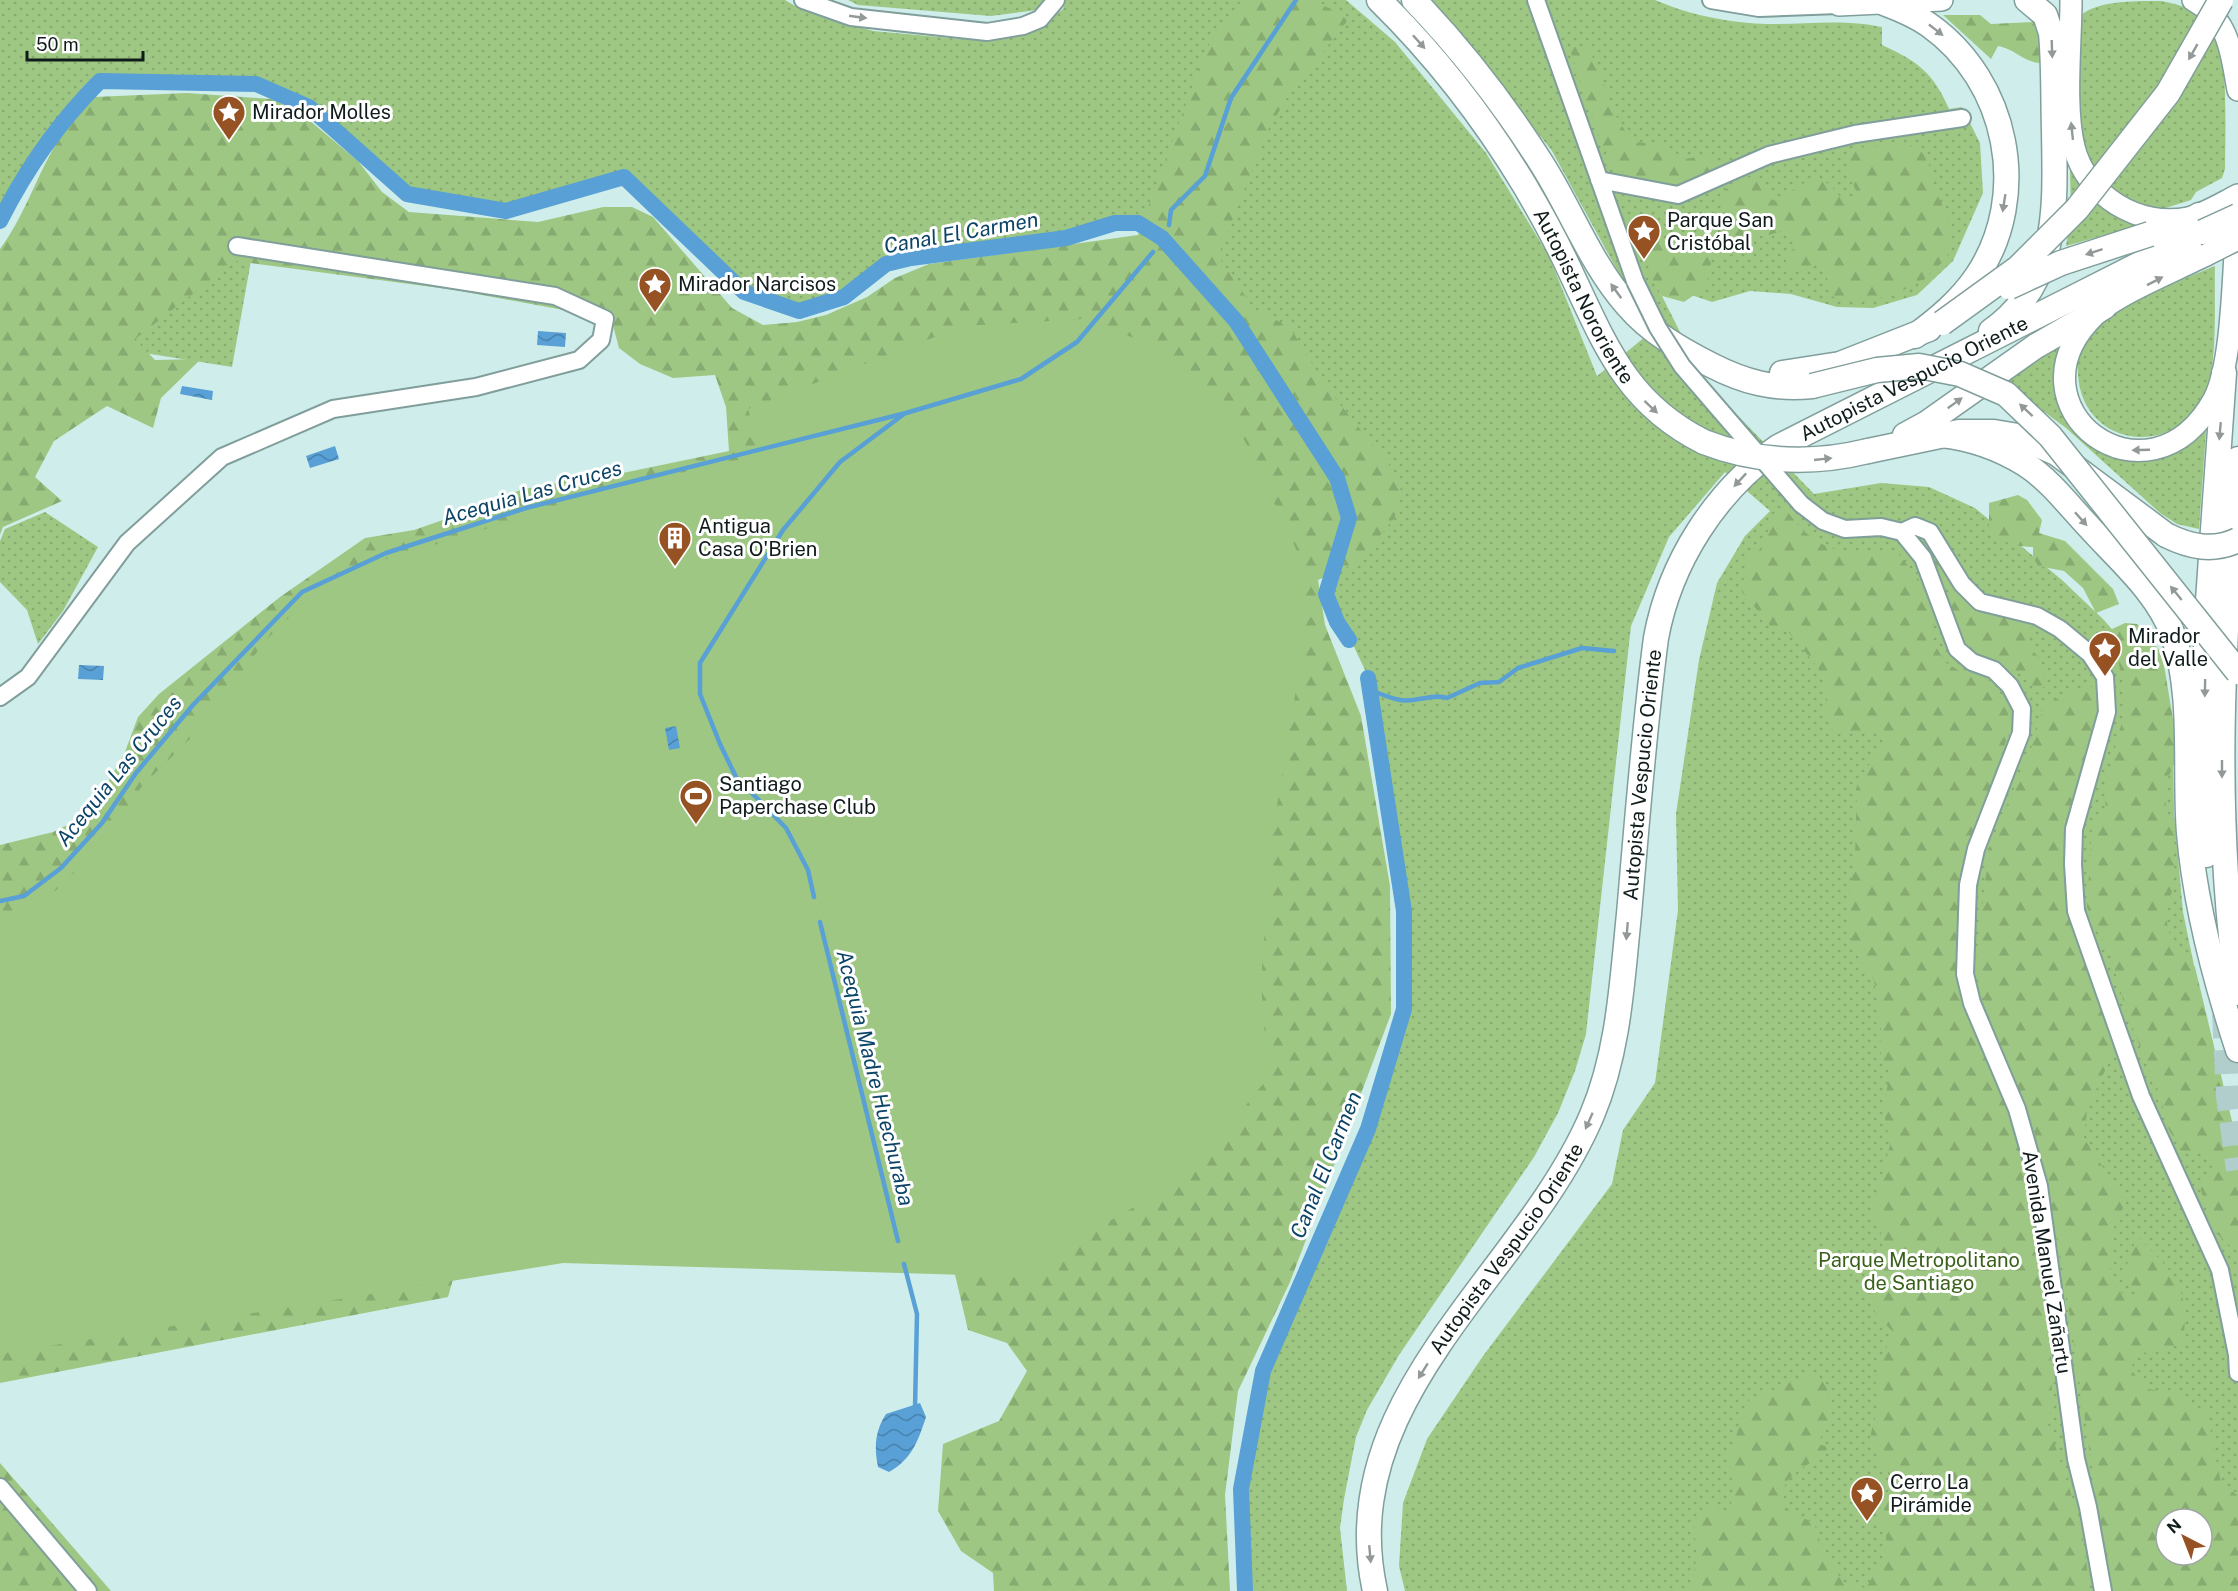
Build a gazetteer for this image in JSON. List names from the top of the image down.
{
  "streets": {
    "highway": ["Autopista Nororiente", "Autopista Vespucio Oriente"],
    "street": ["Avenida Manuel Zañartu"]
  },
  "one_way": ["Autopista Vespucio Oriente"],
  "water": ["Canal El Carmen", "Acequia Las Cruces", "Acequia Madre Huechuraba"],
  "parks": ["Parque Metropolitano de Santiago"],
  "places": {
    "place": [
      "Mirador Molles",
      "Parque San Cristóbal",
      "Mirador Narcisos",
      "Mirador del Valle",
      "Cerro La Pirámide"
    ],
    "building": ["Antigua Casa O'Brien"],
    "sports": ["Santiago Paperchase Club"]
  },
  "scale_bar": "50 m",
  "north": "top left"
}
